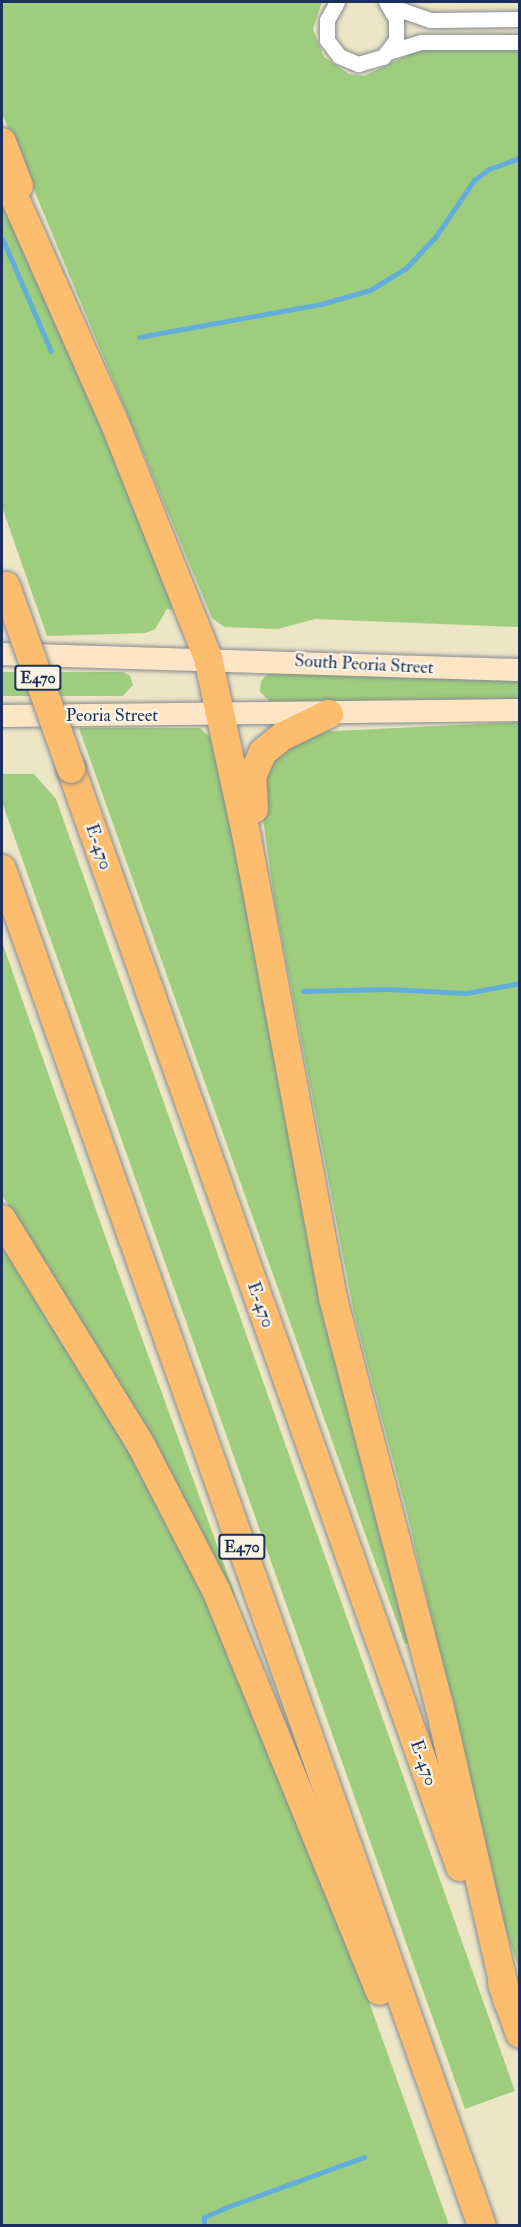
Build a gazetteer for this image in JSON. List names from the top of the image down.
{
  "streets": {
    "highway": ["E470", "E-470"],
    "main road": ["South Peoria Street", "Peoria Street"]
  }
}
